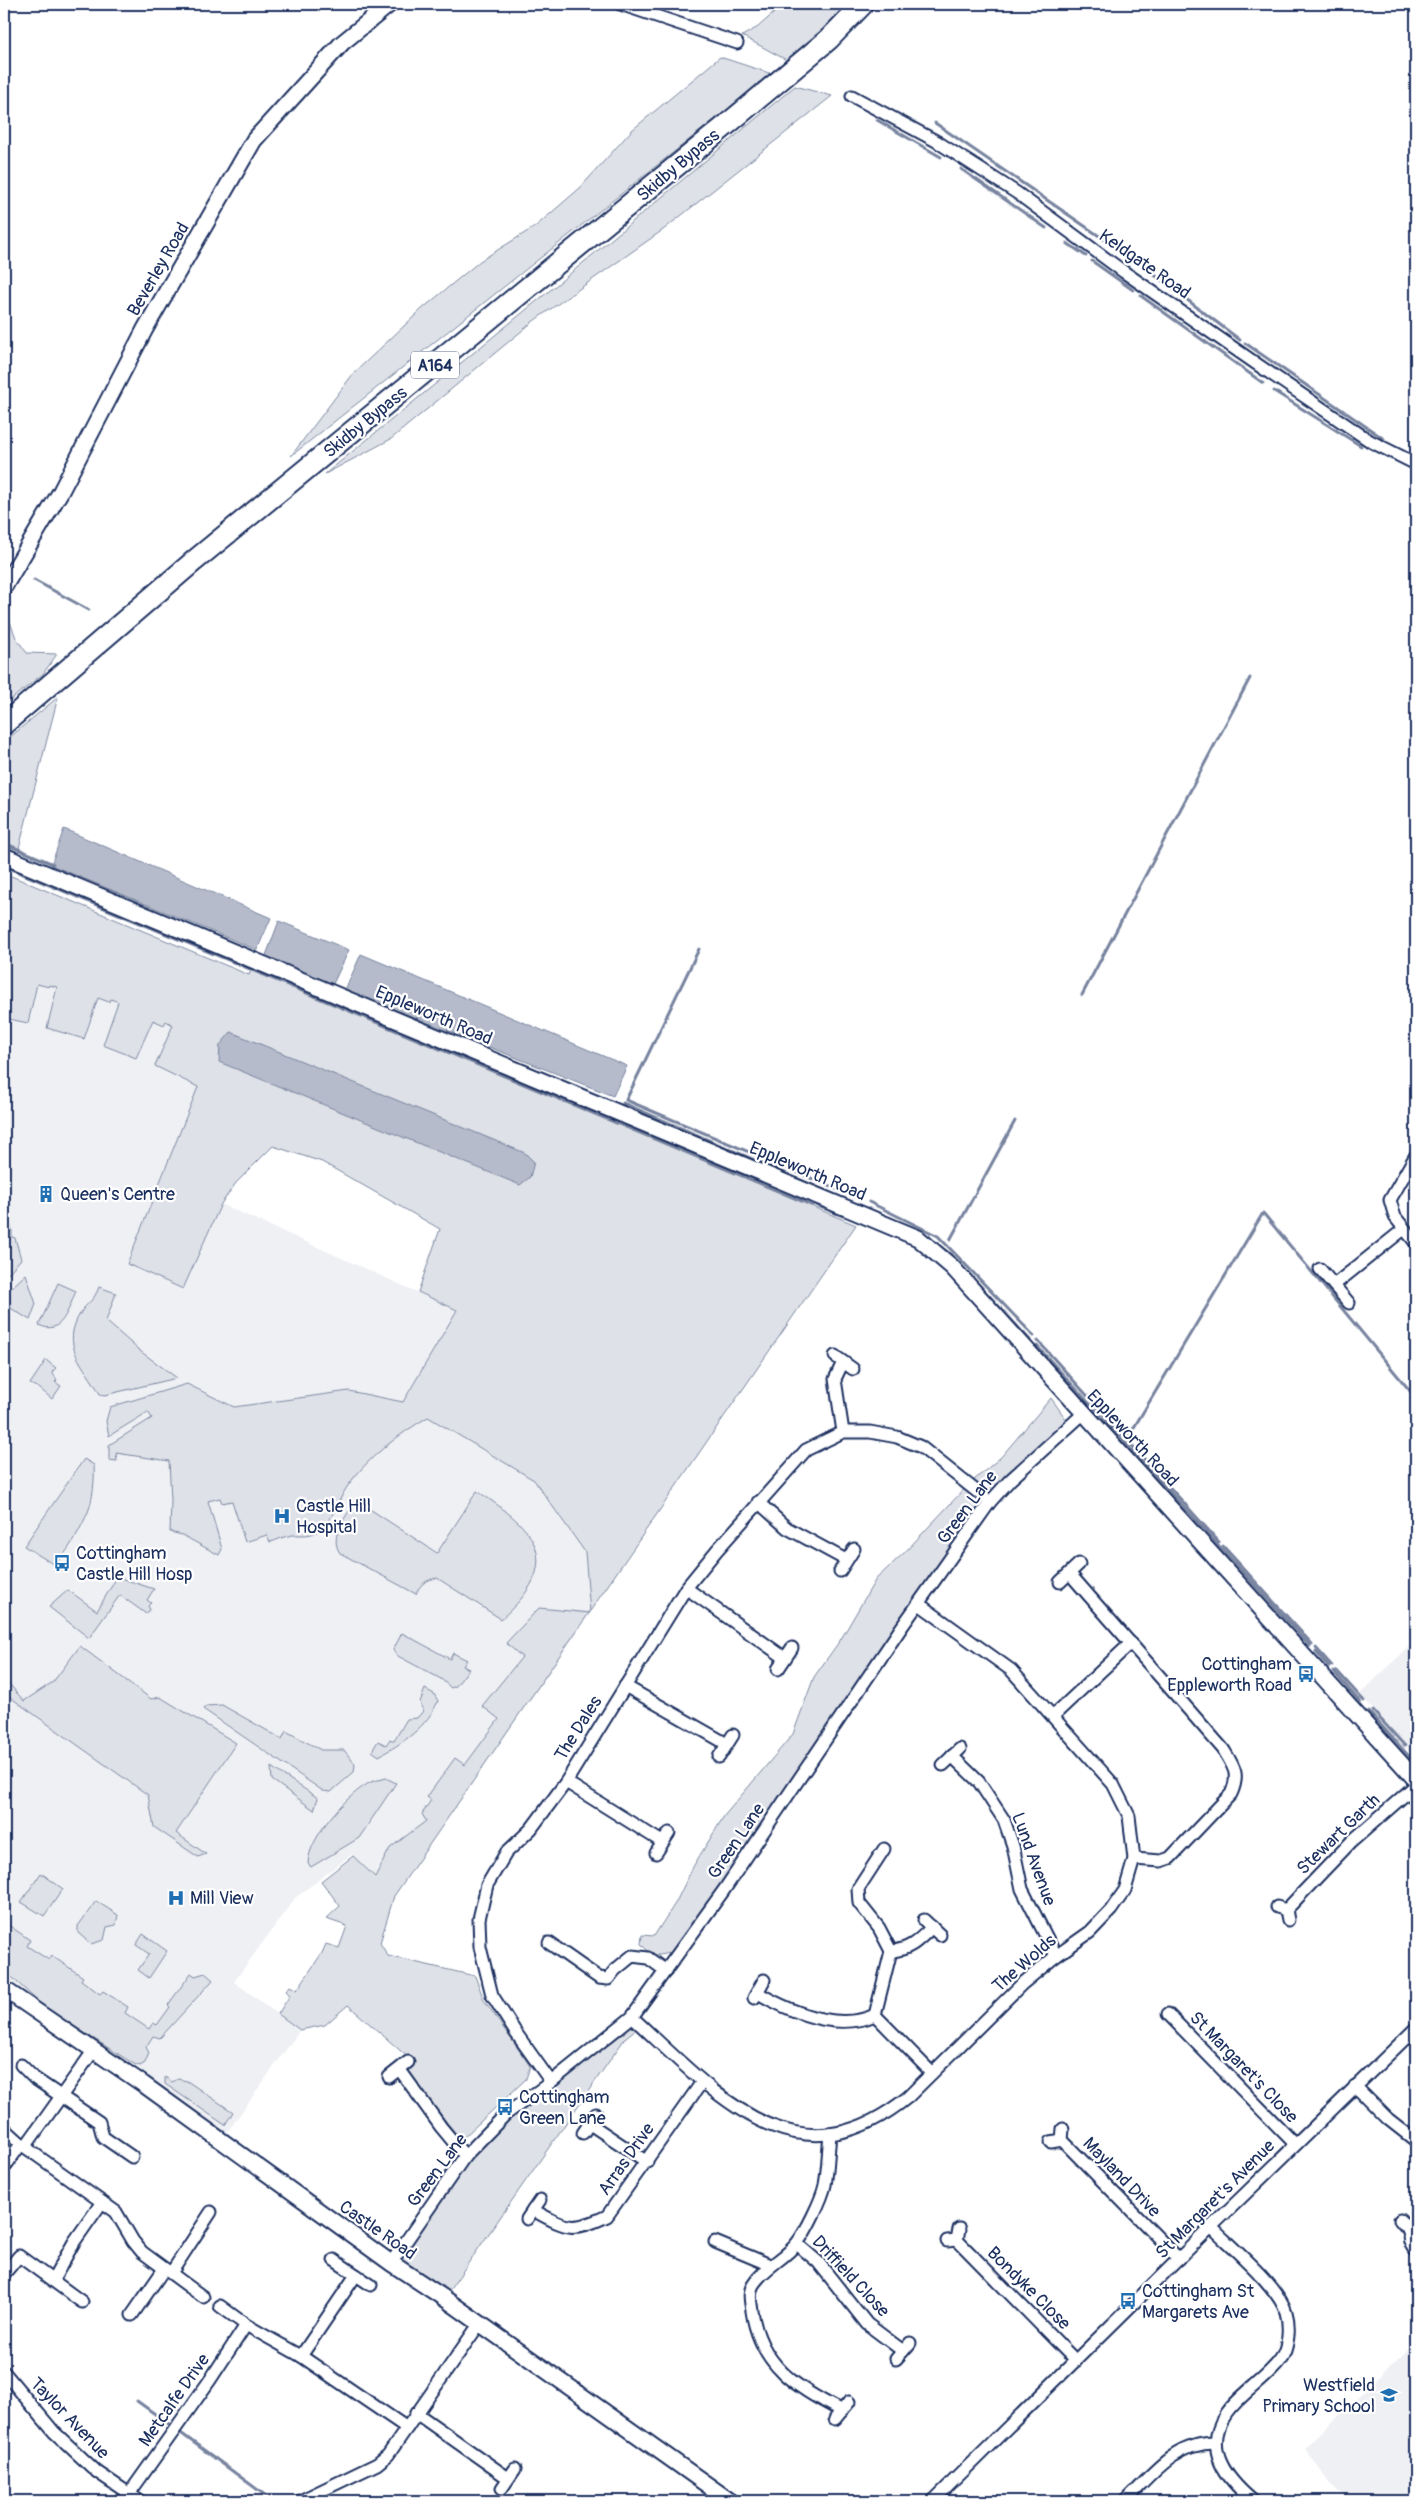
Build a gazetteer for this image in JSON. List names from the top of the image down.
{
  "streets": {
    "highway": ["Skidby Bypass", "A164"],
    "street": [
      "Keldgate Road",
      "Beverley Road",
      "Eppleworth Road",
      "Green Lane",
      "The Dales",
      "Stewart Garth",
      "Lund Avenue",
      "The Wolds",
      "St Margaret's Close",
      "Arras Drive",
      "Mayland Drive",
      "St Margaret's Avenue",
      "Castle Road",
      "Driffield Close",
      "Bondyke Close",
      "Metcalfe Drive",
      "Taylor Avenue"
    ]
  },
  "crossings": [
    ["Eppleworth Road", "Green Lane"],
    ["Green Lane", "The Dales"],
    ["Green Lane", "The Wolds"],
    ["Green Lane", "Castle Road"],
    ["Lund Avenue", "The Wolds"],
    ["The Wolds", "Arras Drive"],
    ["St Margaret's Close", "St Margaret's Avenue"],
    ["Mayland Drive", "St Margaret's Avenue"],
    ["St Margaret's Avenue", "Bondyke Close"],
    ["Metcalfe Drive", "Taylor Avenue"]
  ],
  "places": {
    "building": ["Queen's Centre"],
    "hospital": ["Castle Hill Hospital", "Mill View"],
    "bus stop": [
      "Cottingham Castle Hill Hosp",
      "Cottingham Eppleworth Road",
      "Cottingham Green Lane",
      "Cottingham St Margarets Ave"
    ],
    "school or university": ["Westfield Primary School"]
  }
}
